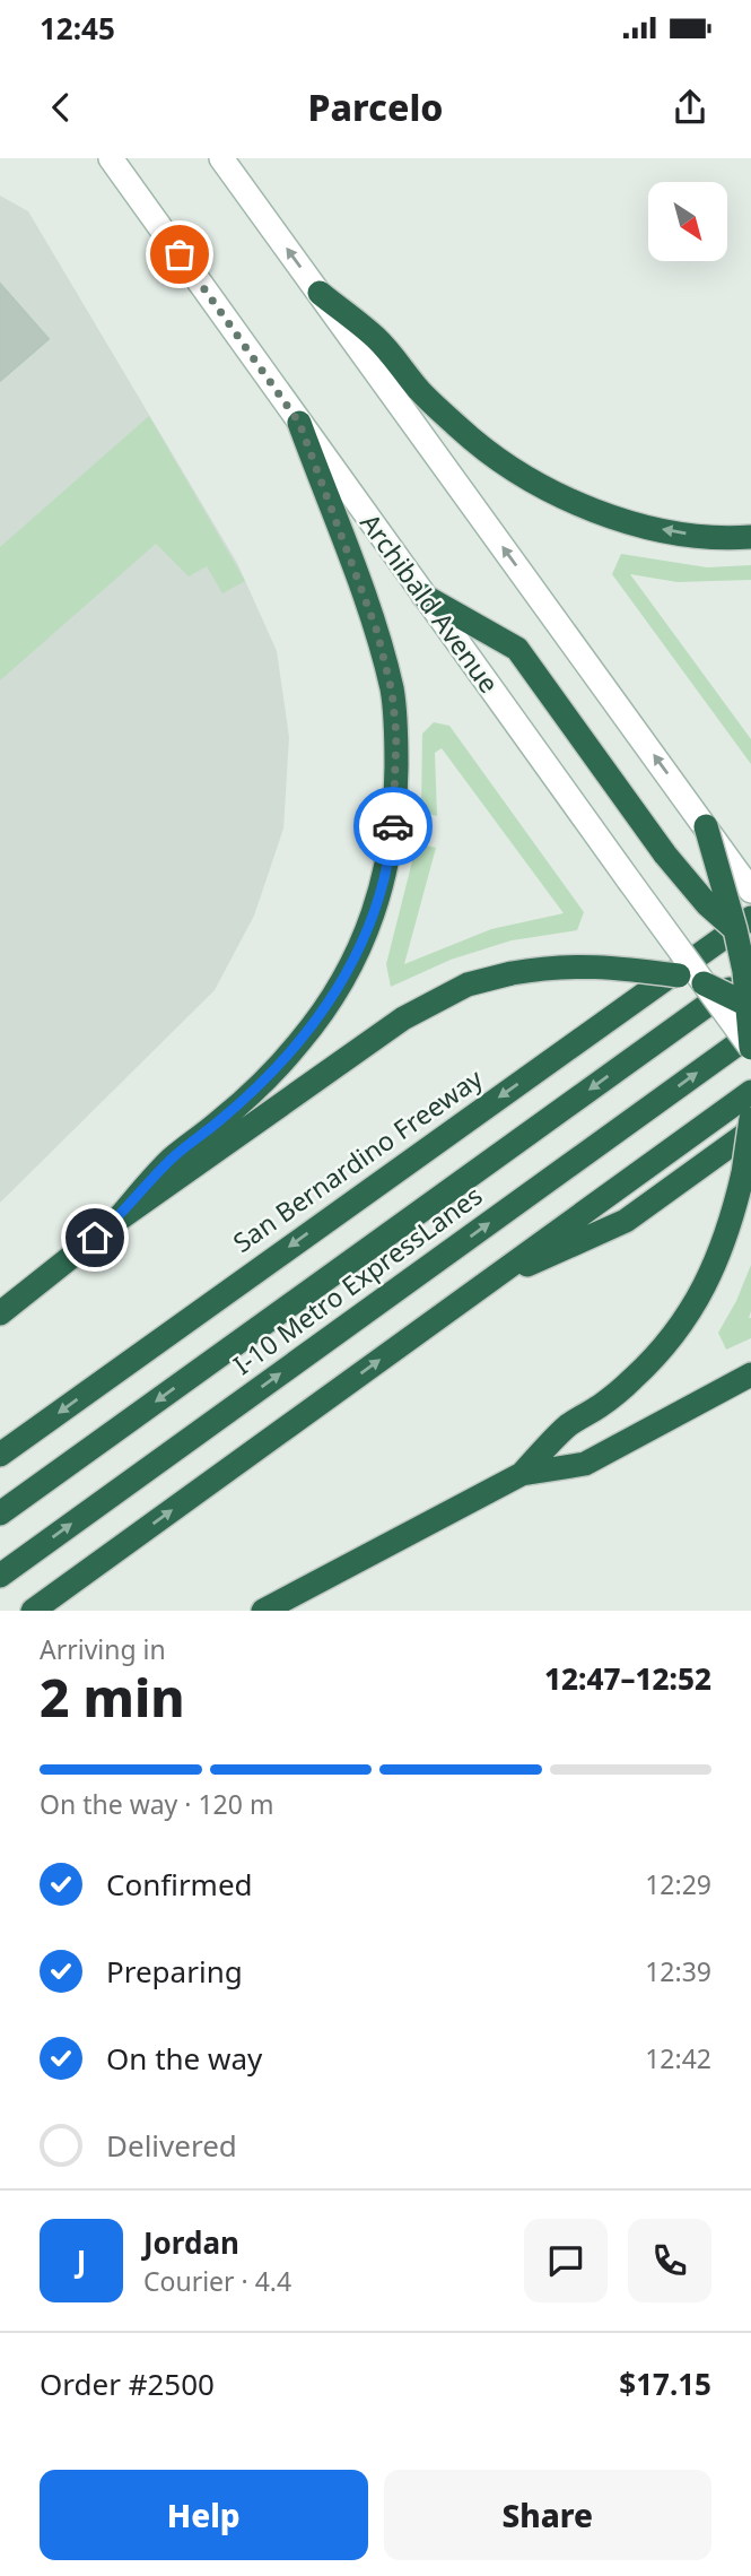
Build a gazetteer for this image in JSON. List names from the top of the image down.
{
  "streets": {
    "highway": ["San Bernardino Freeway", "I-10 Metro ExpressLanes"],
    "main road": ["Archibald Avenue"]
  },
  "north": "bottom right",
  "page": {
    "status": "12:45",
    "header": "Parcelo",
    "heading": ["2 min", "Arriving in", "12:47–12:52"],
    "panel": [
      "Jordan",
      "Courier · 4.4",
      "Order #2500",
      "$17.15"
    ],
    "bar": "On the way · 120 m",
    "list": [
      ["Confirmed", "12:29"],
      ["Preparing", "12:39"],
      ["On the way", "12:42"],
      "Delivered"
    ],
    "round": "J",
    "buttons": ["Help", "Share"]
  }
}
